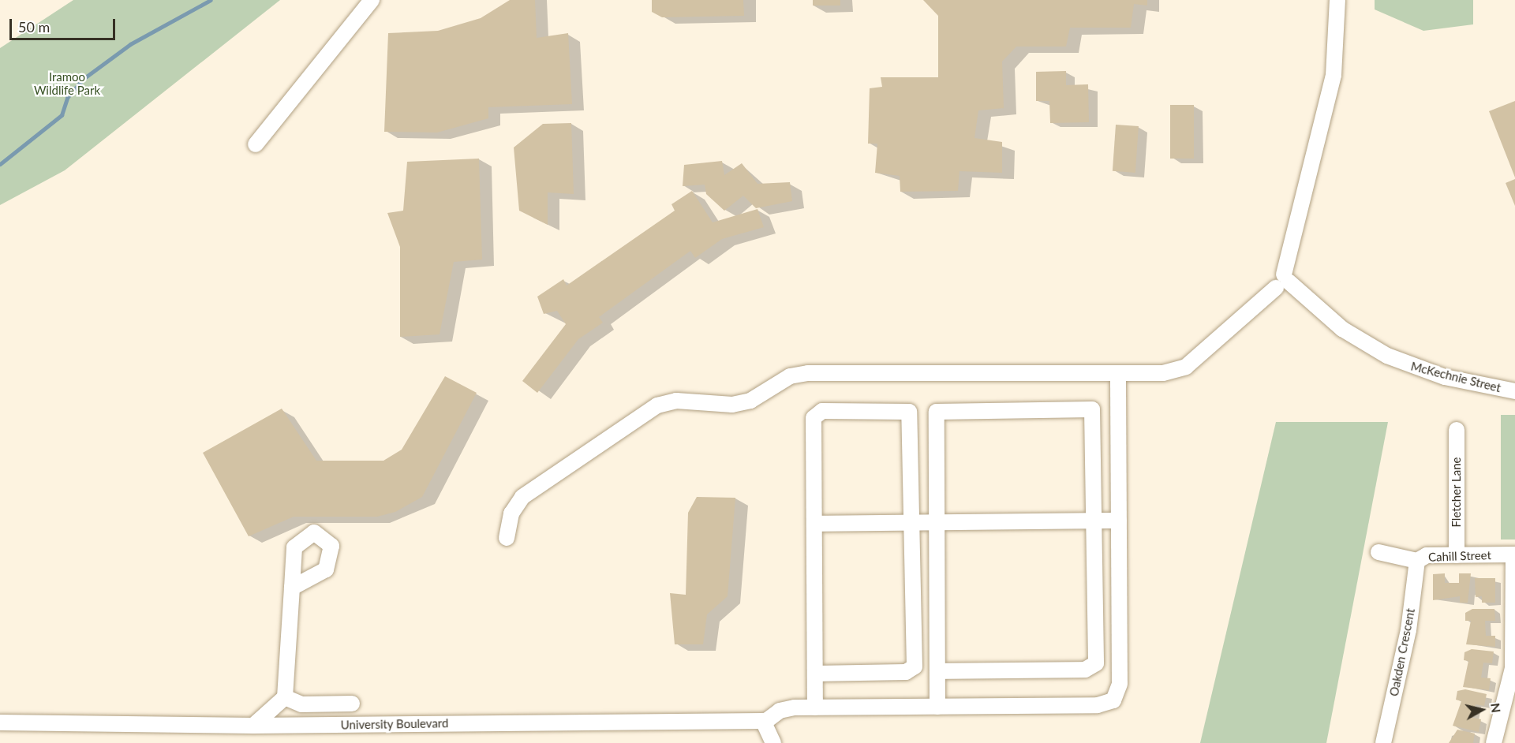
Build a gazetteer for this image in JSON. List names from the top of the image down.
{
  "streets": {
    "street": [
      "McKechnie Street",
      "Fletcher Lane",
      "Cahill Street",
      "Oakden Crescent",
      "University Boulevard"
    ]
  },
  "crossings": [
    ["Fletcher Lane", "Cahill Street"],
    ["Cahill Street", "Oakden Crescent"]
  ],
  "parks": ["Iramoo Wildlife Park"],
  "scale_bar": "50 m",
  "north": "right"
}
